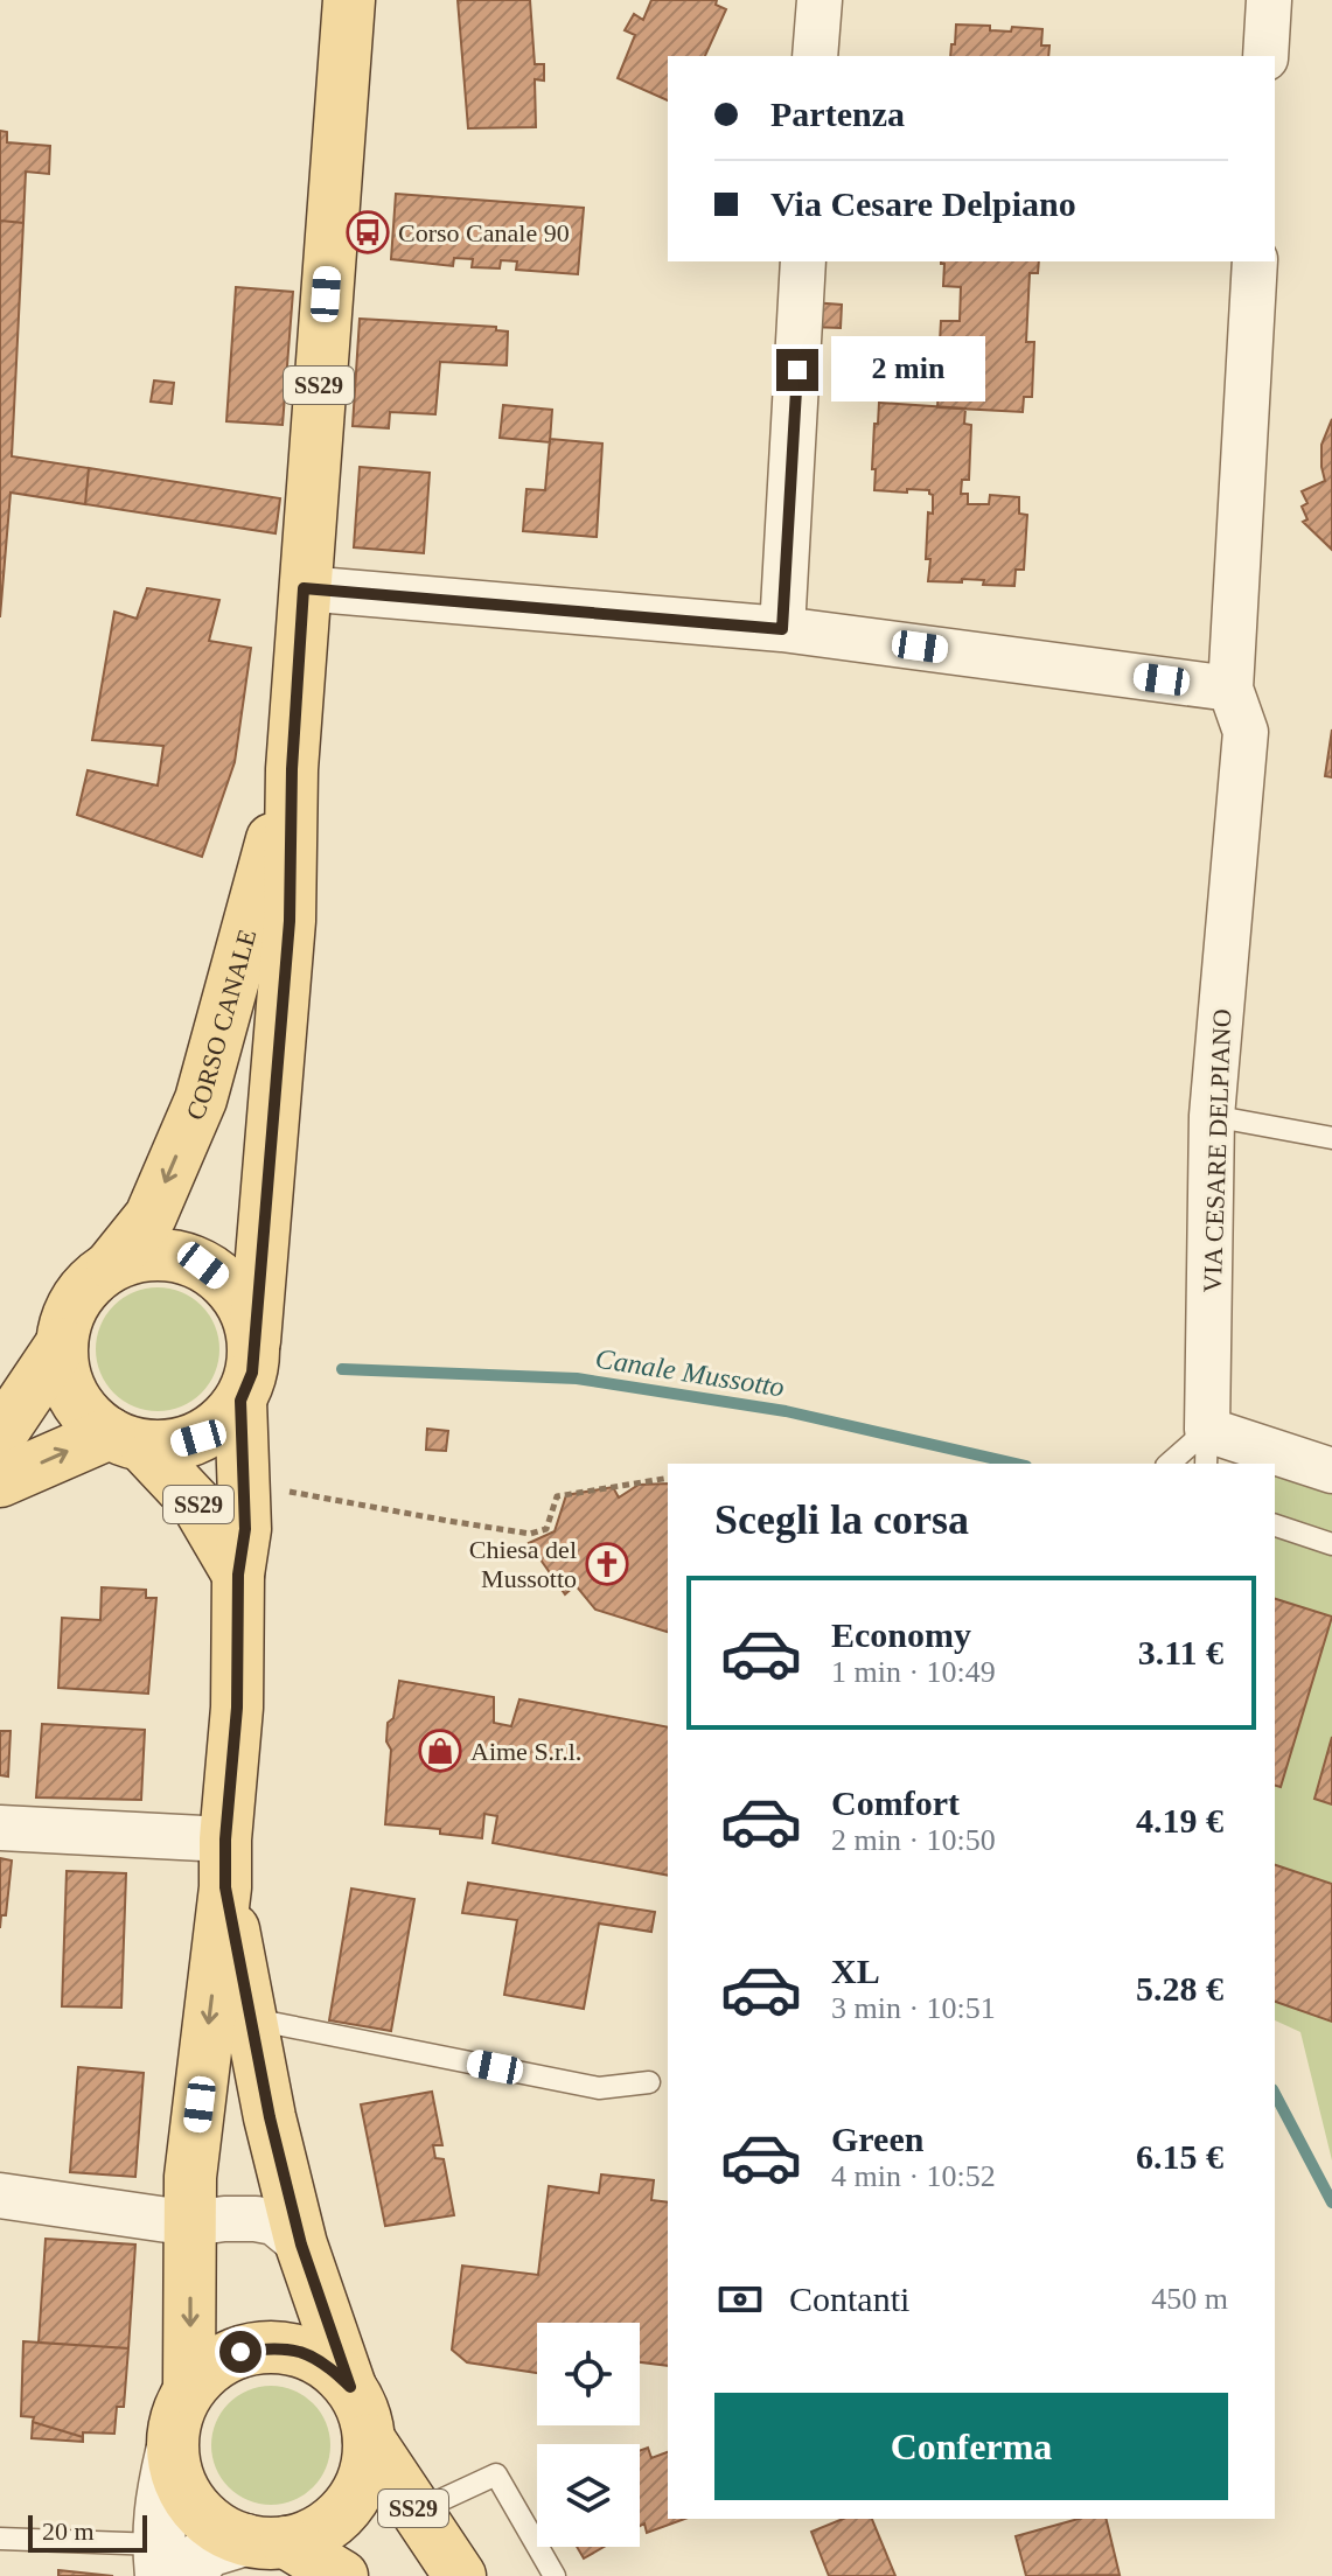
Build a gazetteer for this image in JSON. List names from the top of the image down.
{
  "streets": {
    "main road": ["SS29", "CORSO CANALE"],
    "street": ["VIA CESARE DELPIANO"]
  },
  "crossings": [
    ["SS29", "CORSO CANALE"]
  ],
  "water": ["Canale Mussotto"],
  "places": {
    "bus stop": ["Corso Canale 90"],
    "church": ["Chiesa del Mussotto"],
    "shop": ["Aime S.r.l."]
  },
  "scale_bar": "20 m",
  "page": {
    "banner": ["Partenza", "Via Cesare Delpiano"],
    "bubble": "2 min",
    "heading": "Scegli la corsa",
    "list": [
      {
        "name": "Economy",
        "note": "1 min · 10:49",
        "value": "3.11 €"
      },
      {
        "name": "Comfort",
        "note": "2 min · 10:50",
        "value": "4.19 €"
      },
      {
        "name": "XL",
        "note": "3 min · 10:51",
        "value": "5.28 €"
      },
      {
        "name": "Green",
        "note": "4 min · 10:52",
        "value": "6.15 €"
      }
    ],
    "pay": ["Contanti", "450 m"],
    "buttons": "Conferma",
    "scale": "20 m"
  }
}
